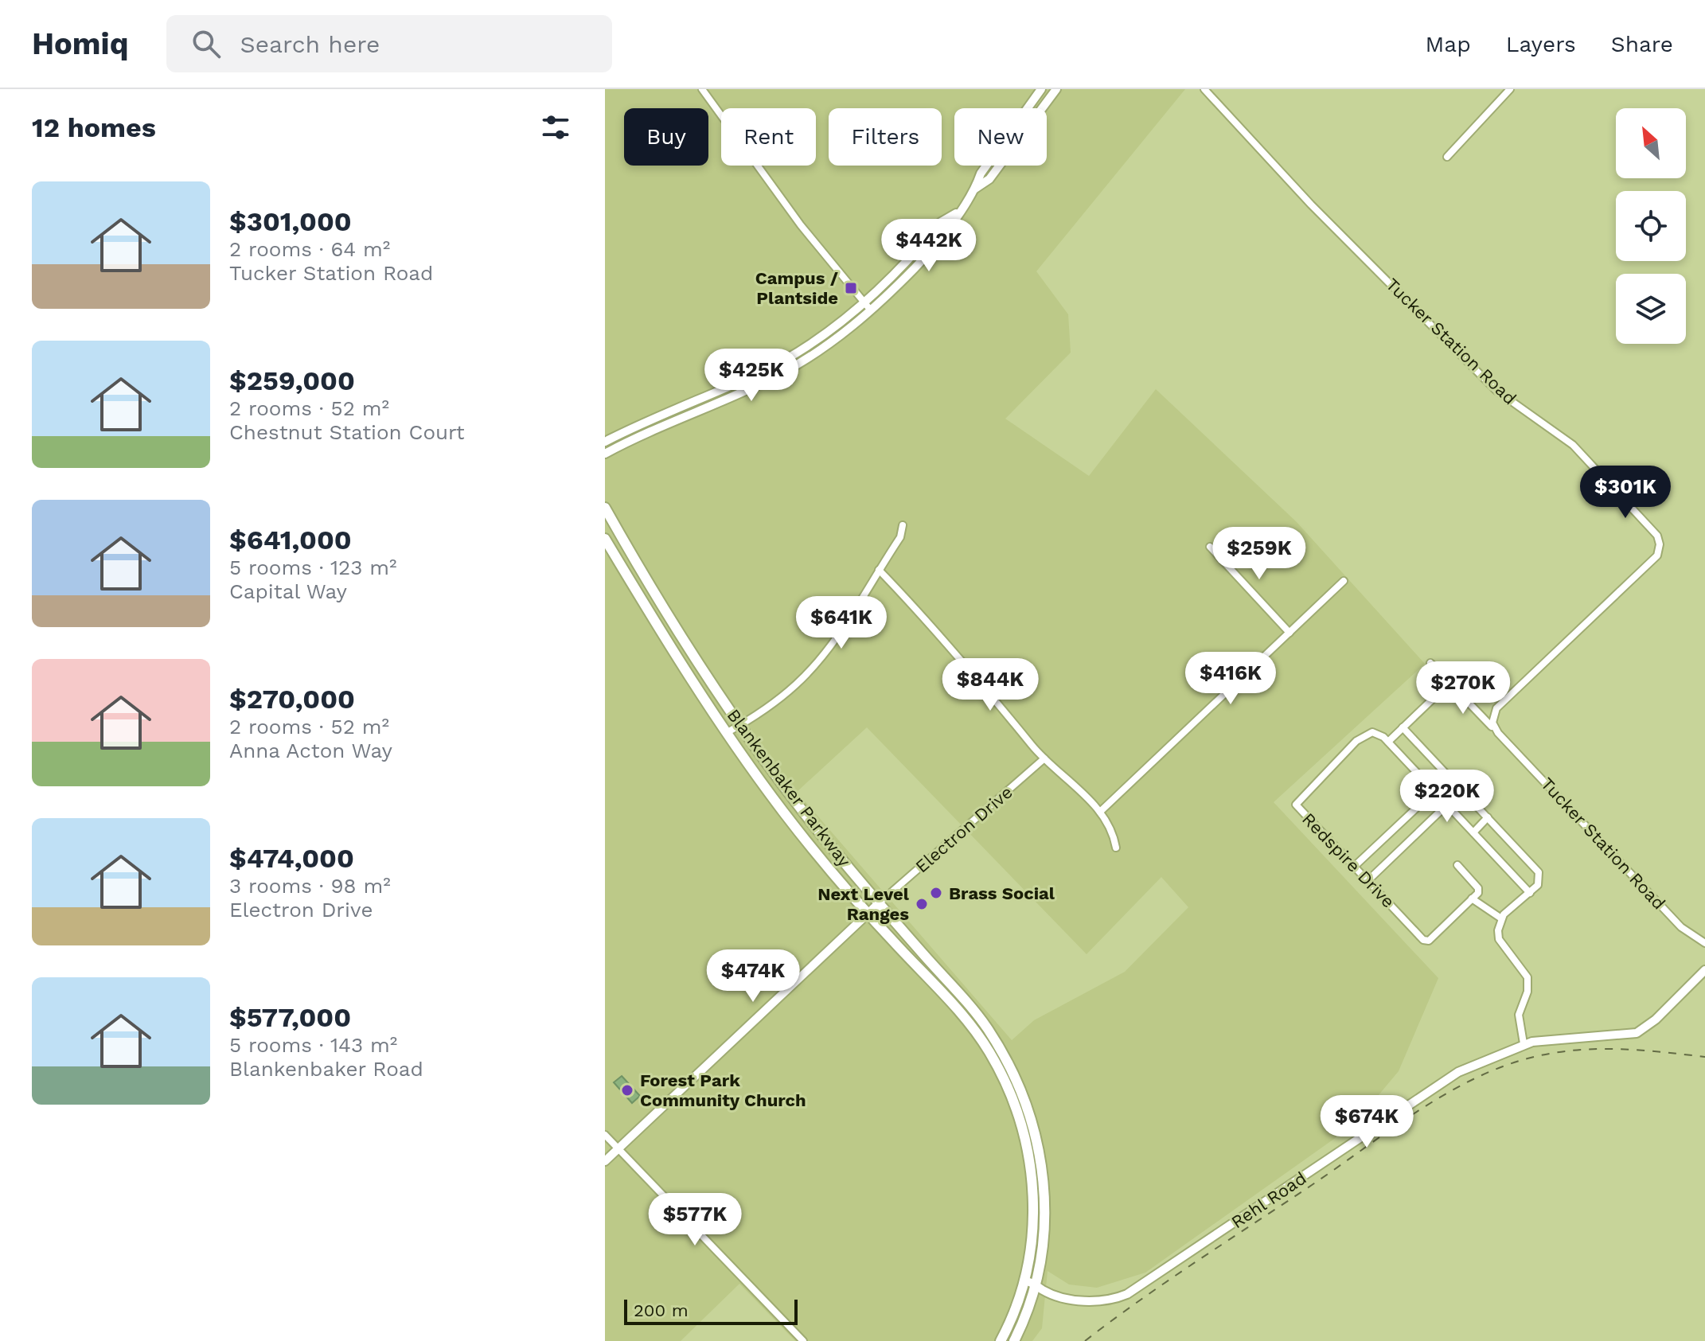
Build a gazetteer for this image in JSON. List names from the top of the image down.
{
  "streets": {
    "main road": ["Blankenbaker Parkway"],
    "street": [
      "Tucker Station Road",
      "Electron Drive",
      "Redspire Drive",
      "Rehl Road"
    ]
  },
  "crossings": [
    ["Blankenbaker Parkway", "Electron Drive"],
    ["Blankenbaker Parkway", "Rehl Road"]
  ],
  "places": {
    "transit": ["Campus / Plantside"],
    "other": ["Brass Social", "Next Level Ranges", "Forest Park Community Church"]
  },
  "scale_bar": "200 m",
  "north": "top left",
  "page": {
    "header": "Homiq",
    "search": "Search here",
    "nav": ["Map", "Layers", "Share"],
    "heading": "12 homes",
    "chip": [
      "Buy",
      "Rent",
      "Filters",
      "New"
    ],
    "list": [
      {
        "name": "$301,000",
        "note": "2 rooms · 64 m² · Tucker Station Road"
      },
      {
        "name": "$259,000",
        "note": "2 rooms · 52 m² · Chestnut Station Court"
      },
      {
        "name": "$641,000",
        "note": "5 rooms · 123 m² · Capital Way"
      },
      {
        "name": "$270,000",
        "note": "2 rooms · 52 m² · Anna Acton Way"
      },
      {
        "name": "$474,000",
        "note": "3 rooms · 98 m² · Electron Drive"
      },
      {
        "name": "$577,000",
        "note": "5 rooms · 143 m² · Blankenbaker Road"
      }
    ],
    "price": [
      "$442K",
      "$425K",
      "$301K",
      "$259K",
      "$641K",
      "$416K",
      "$844K",
      "$270K",
      "$220K",
      "$474K",
      "$674K",
      "$577K"
    ],
    "scale": "200 m"
  }
}
